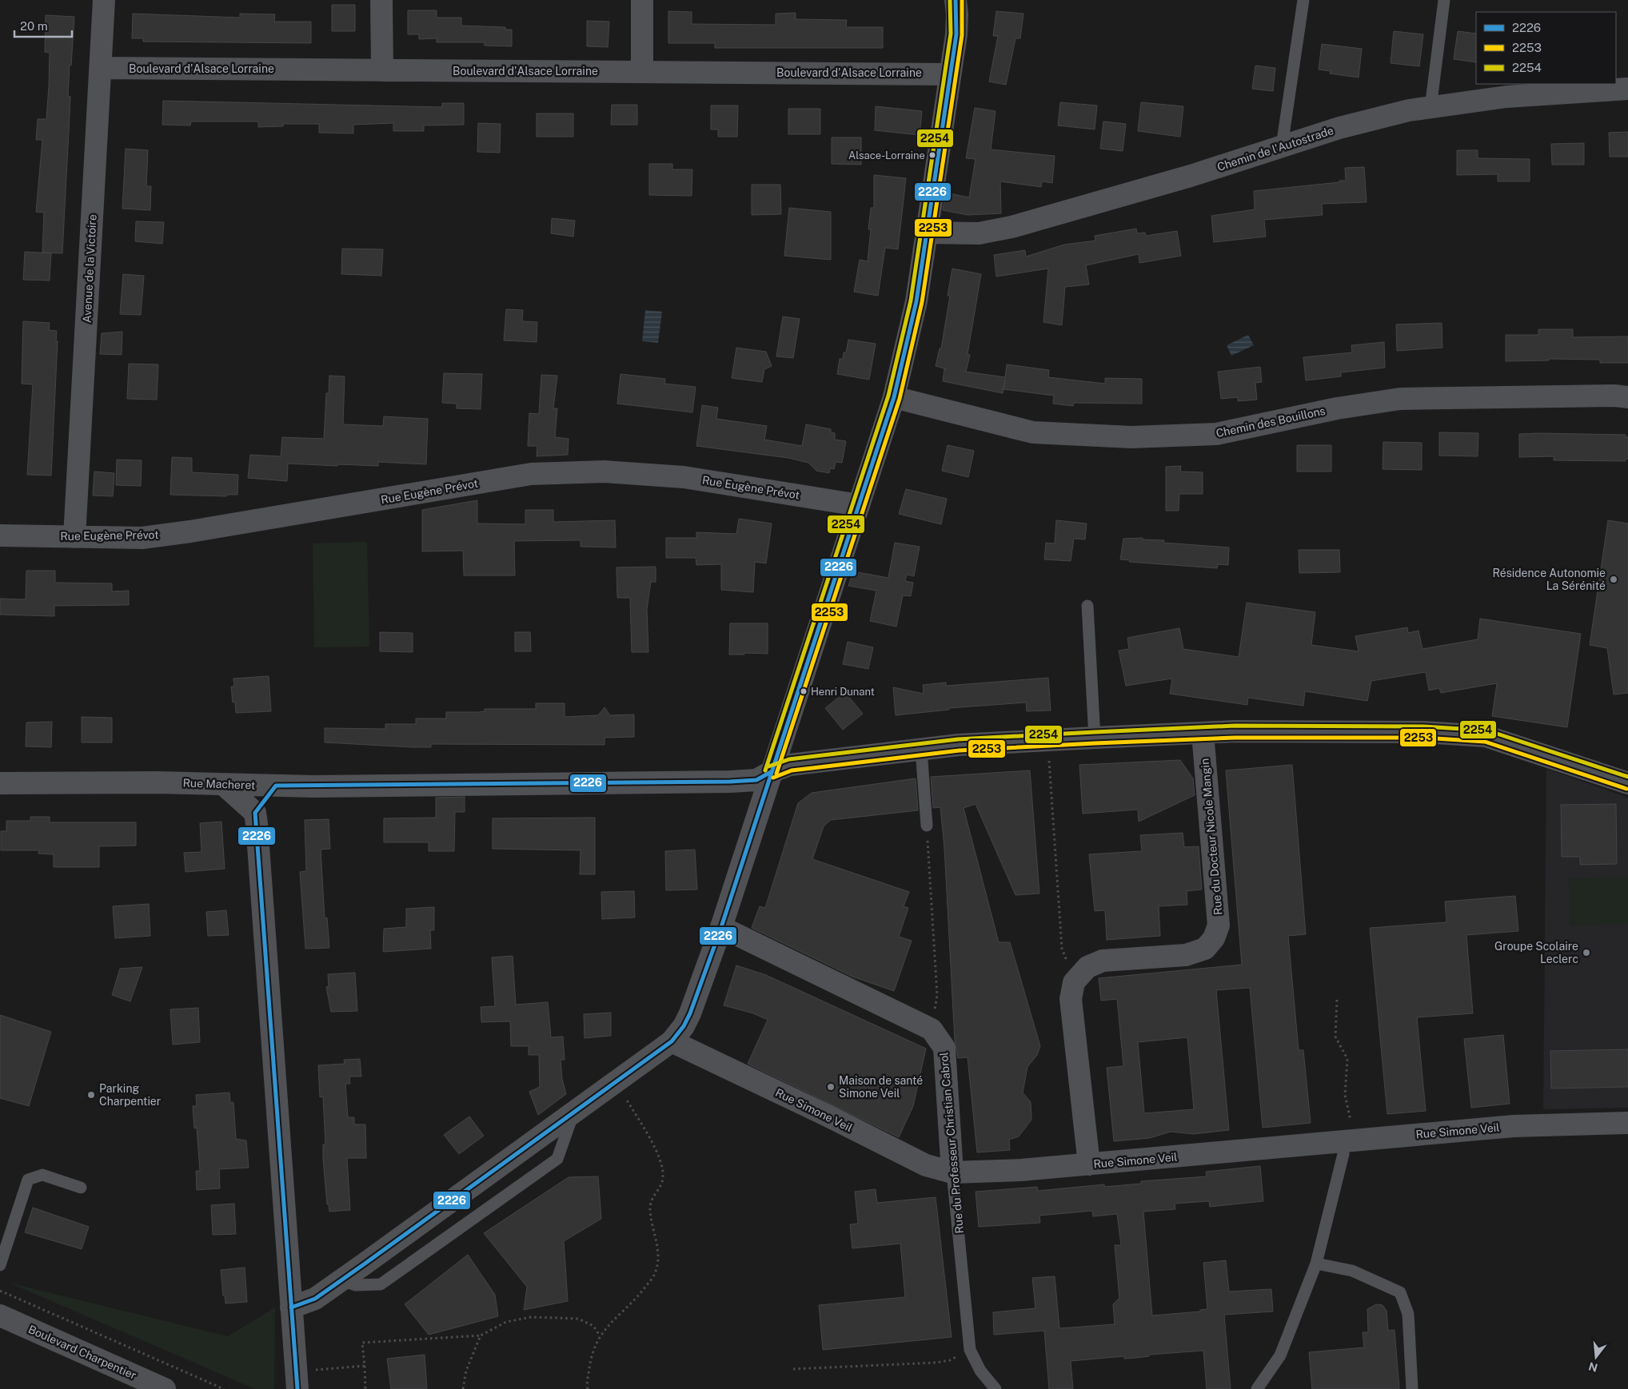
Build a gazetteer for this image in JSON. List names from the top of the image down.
{
  "streets": {
    "street": [
      "Boulevard d'Alsace Lorraine",
      "Chemin de l'Autostrade",
      "Avenue de la Victoire",
      "Chemin des Bouillons",
      "Rue Eugène Prévot",
      "Rue Macheret",
      "Rue du Docteur Nicole Mangin",
      "Rue Simone Veil",
      "Rue du Professeur Christian Cabrol",
      "Boulevard Charpentier"
    ]
  },
  "crossings": [
    ["Boulevard d'Alsace Lorraine", "Avenue de la Victoire"],
    ["Avenue de la Victoire", "Rue Eugène Prévot"],
    ["Rue Macheret", "Rue du Docteur Nicole Mangin"],
    ["Rue Simone Veil", "Rue du Professeur Christian Cabrol"]
  ],
  "places": [
    "Alsace-Lorraine",
    "Résidence Autonomie La Sérénité",
    "Henri Dunant",
    "Groupe Scolaire Leclerc",
    "Maison de santé Simone Veil",
    "Parking Charpentier"
  ],
  "lines": ["transit line 2226", "transit line 2253", "transit line 2254"],
  "legend": ["2226", "2253", "2254"],
  "scale_bar": "20 m",
  "north": "bottom"
}
